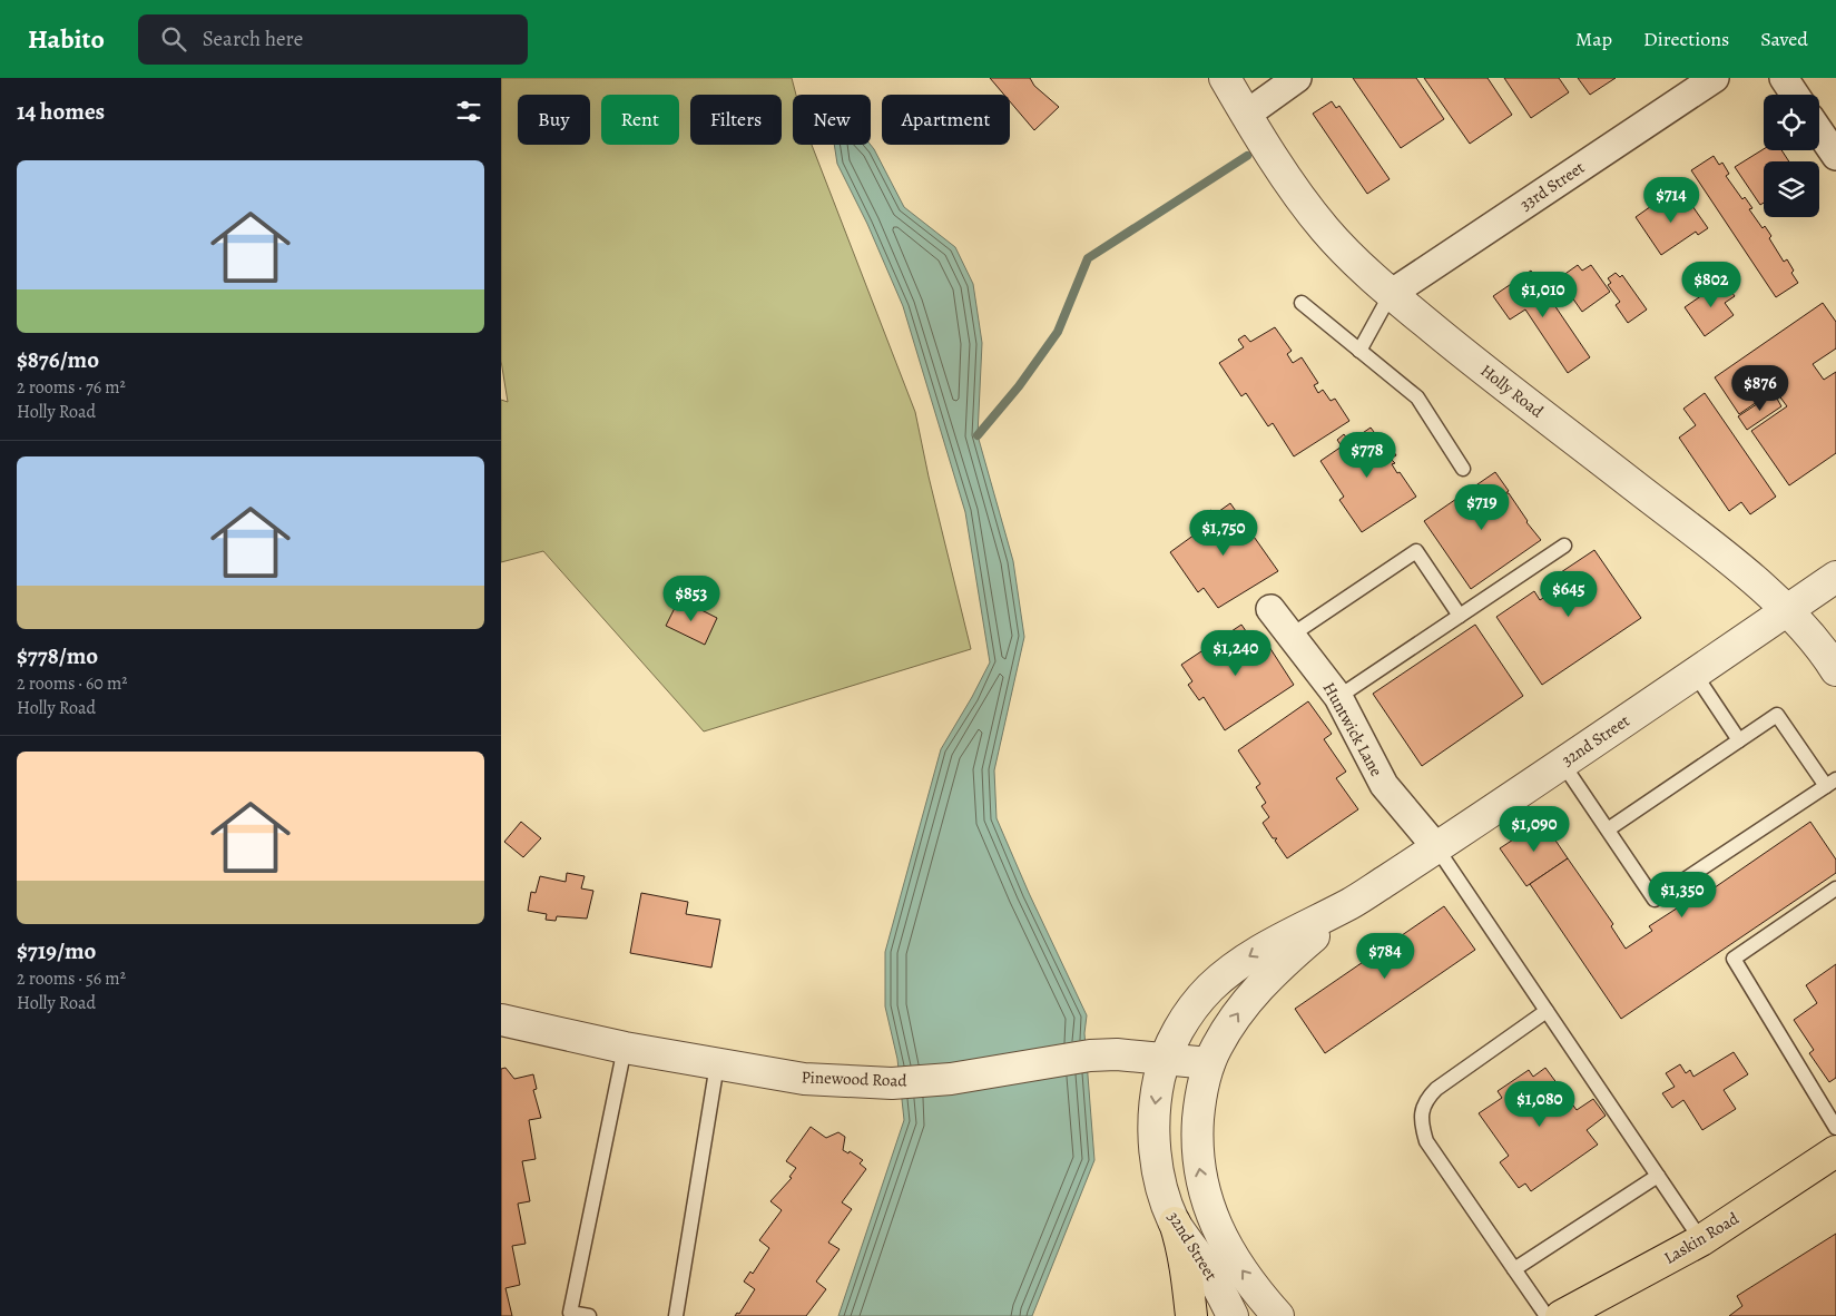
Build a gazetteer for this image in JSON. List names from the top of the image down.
{
  "streets": {
    "main road": ["Laskin Road"],
    "street": [
      "33rd Street",
      "Holly Road",
      "Huntwick Lane",
      "32nd Street",
      "Pinewood Road"
    ]
  },
  "crossings": [
    ["33rd Street", "Holly Road"],
    ["Holly Road", "32nd Street"],
    ["Huntwick Lane", "32nd Street"],
    ["32nd Street", "Pinewood Road"]
  ],
  "page": {
    "header": "Habito",
    "search": "Search here",
    "nav": ["Map", "Directions", "Saved"],
    "heading": "14 homes",
    "chip": [
      "Buy",
      "Rent",
      "Filters",
      "New",
      "Apartment"
    ],
    "list": [
      {
        "name": "$876/mo",
        "note": "2 rooms · 76 m² · Holly Road"
      },
      {
        "name": "$778/mo",
        "note": "2 rooms · 60 m² · Holly Road"
      },
      {
        "name": "$719/mo",
        "note": "2 rooms · 56 m² · Holly Road"
      }
    ],
    "price": [
      "$714",
      "$802",
      "$1,010",
      "$876",
      "$778",
      "$719",
      "$1,750",
      "$645",
      "$853",
      "$1,240",
      "$1,090",
      "$1,350",
      "$784",
      "$1,080"
    ]
  }
}
